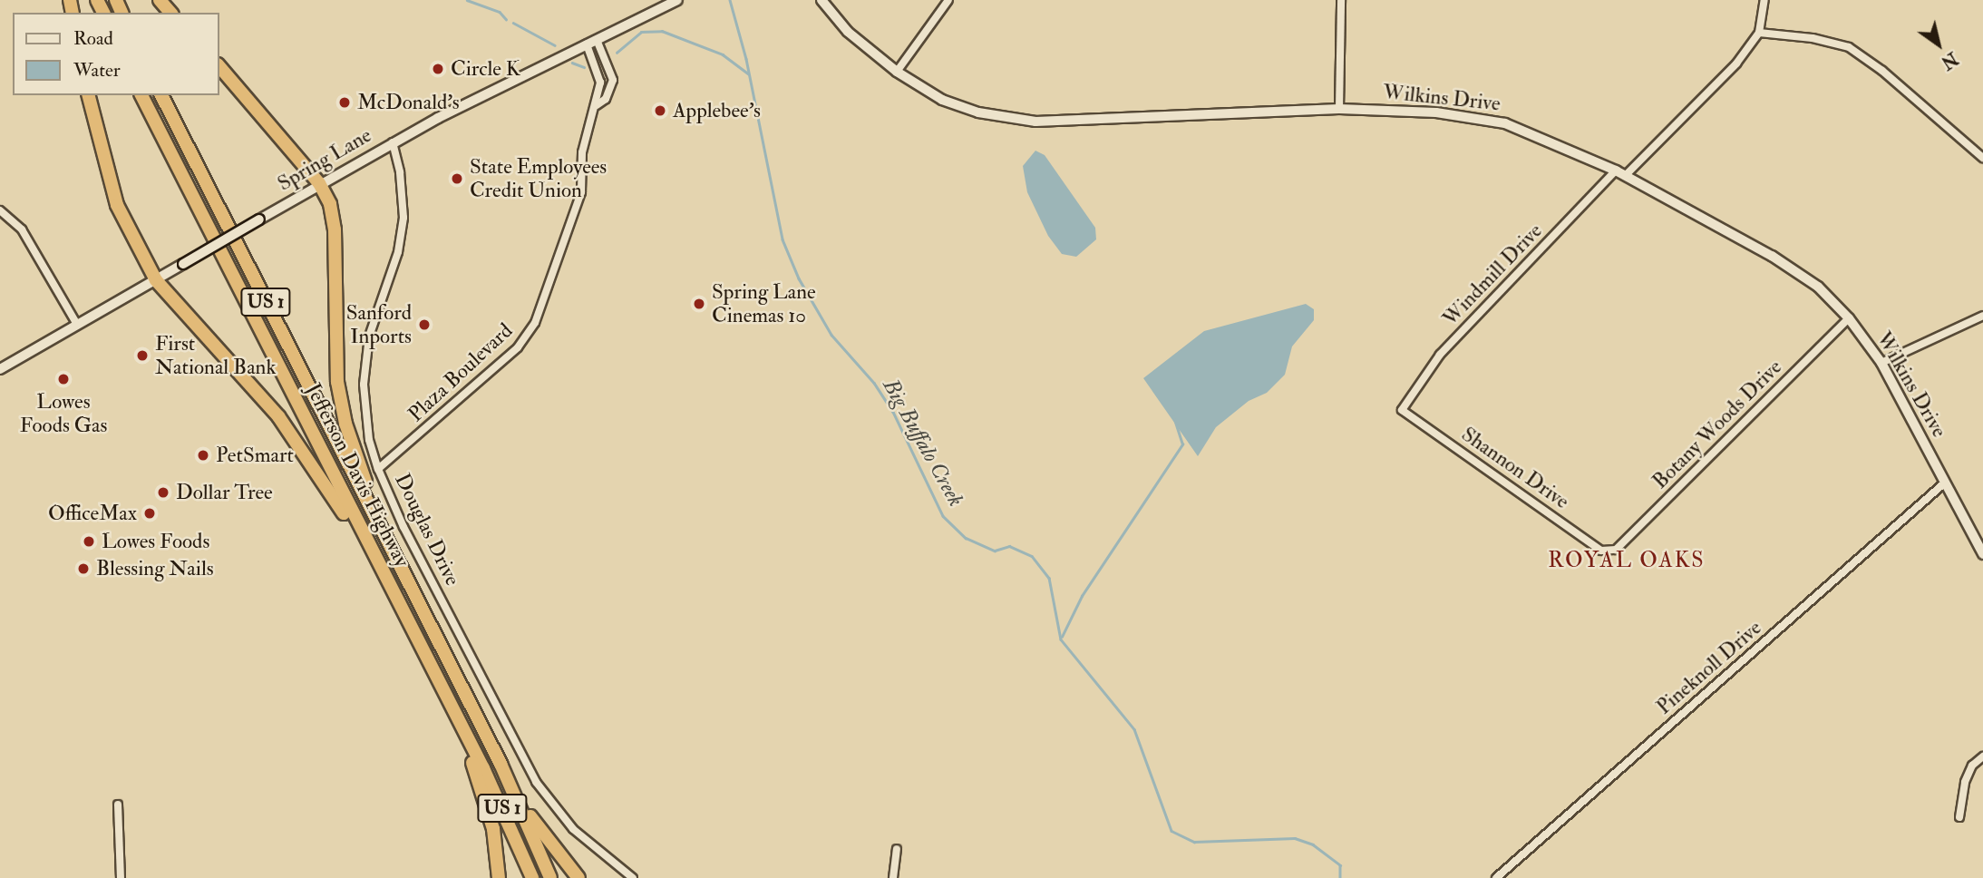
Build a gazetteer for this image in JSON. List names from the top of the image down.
{
  "streets": {
    "highway": ["US 1", "Jefferson Davis Highway"],
    "street": [
      "Wilkins Drive",
      "Spring Lane",
      "Windmill Drive",
      "Plaza Boulevard",
      "Botany Woods Drive",
      "Shannon Drive",
      "Douglas Drive",
      "Pineknoll Drive"
    ]
  },
  "crossings": [
    ["Wilkins Drive", "Windmill Drive"],
    ["Wilkins Drive", "Botany Woods Drive"],
    ["Wilkins Drive", "Pineknoll Drive"],
    ["Spring Lane", "Plaza Boulevard"],
    ["Spring Lane", "Douglas Drive"],
    ["Windmill Drive", "Shannon Drive"],
    ["Plaza Boulevard", "Douglas Drive"],
    ["Botany Woods Drive", "Shannon Drive"]
  ],
  "districts": ["ROYAL OAKS"],
  "water": ["Big Buffalo Creek"],
  "places": [
    "Circle K",
    "McDonald's",
    "Applebee's",
    "State Employees Credit Union",
    "Spring Lane Cinemas 10",
    "Sanford Inports",
    "First National Bank",
    "Lowes Foods Gas",
    "PetSmart",
    "Dollar Tree",
    "OfficeMax",
    "Lowes Foods",
    "Blessing Nails"
  ],
  "legend": ["Road", "Water"],
  "north": "bottom right"
}
